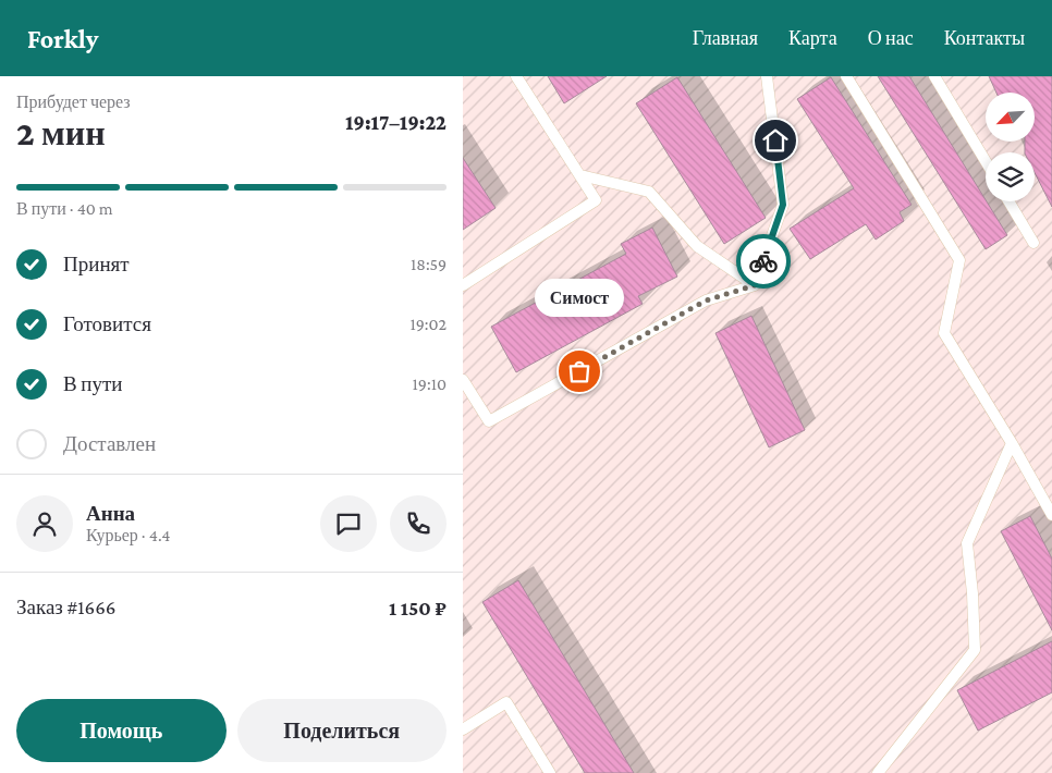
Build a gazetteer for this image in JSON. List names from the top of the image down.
{
  "places": ["Симост"],
  "north": "bottom left",
  "page": {
    "header": "Forkly",
    "nav": [
      "Главная",
      "Карта",
      "О нас",
      "Контакты"
    ],
    "heading": ["2 мин", "Прибудет через", "19:17–19:22"],
    "panel": [
      "Анна",
      "Курьер · 4.4",
      "Заказ #1666",
      "1 150 ₽"
    ],
    "bar": "В пути · 40 m",
    "list": [
      ["Принят", "18:59"],
      ["Готовится", "19:02"],
      ["В пути", "19:10"],
      "Доставлен"
    ],
    "bubble": "Симост",
    "buttons": ["Помощь", "Поделиться"]
  }
}
